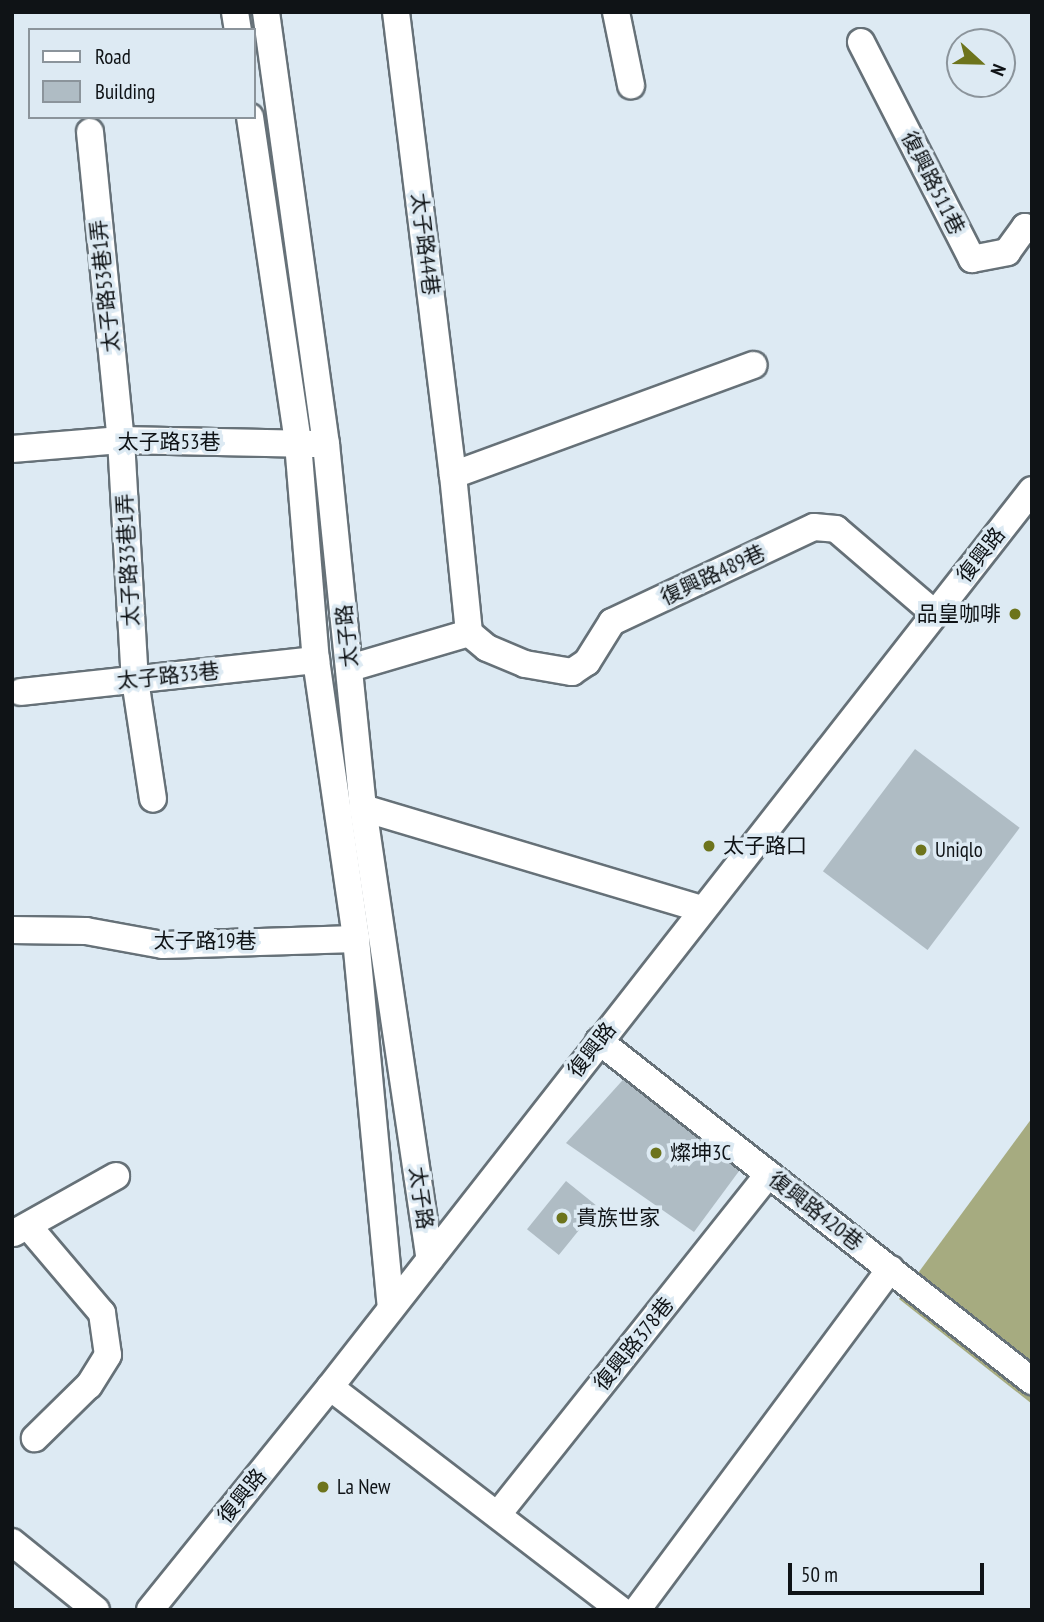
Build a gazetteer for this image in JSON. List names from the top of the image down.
{
  "streets": {
    "street": [
      "復興路511巷",
      "太子路44巷",
      "太子路53巷1弄",
      "太子路53巷",
      "復興路",
      "太子路33巷1弄",
      "復興路489巷",
      "太子路",
      "太子路33巷",
      "太子路19巷",
      "復興路420巷",
      "復興路378巷"
    ]
  },
  "crossings": [
    ["太子路44巷", "復興路489巷"],
    ["太子路53巷1弄", "太子路53巷"],
    ["太子路53巷1弄", "太子路33巷1弄"],
    ["太子路53巷", "太子路33巷1弄"],
    ["太子路53巷", "太子路"],
    ["復興路", "復興路489巷"],
    ["復興路", "太子路"],
    ["復興路", "復興路420巷"],
    ["太子路33巷1弄", "太子路33巷"],
    ["太子路", "太子路33巷"],
    ["太子路", "太子路19巷"],
    ["復興路420巷", "復興路378巷"]
  ],
  "places": [
    "品皇咖啡",
    "太子路口",
    "Uniqlo",
    "燦坤3C",
    "貴族世家",
    "La New"
  ],
  "legend": ["Road", "Building"],
  "scale_bar": "50 m",
  "north": "right"
}
